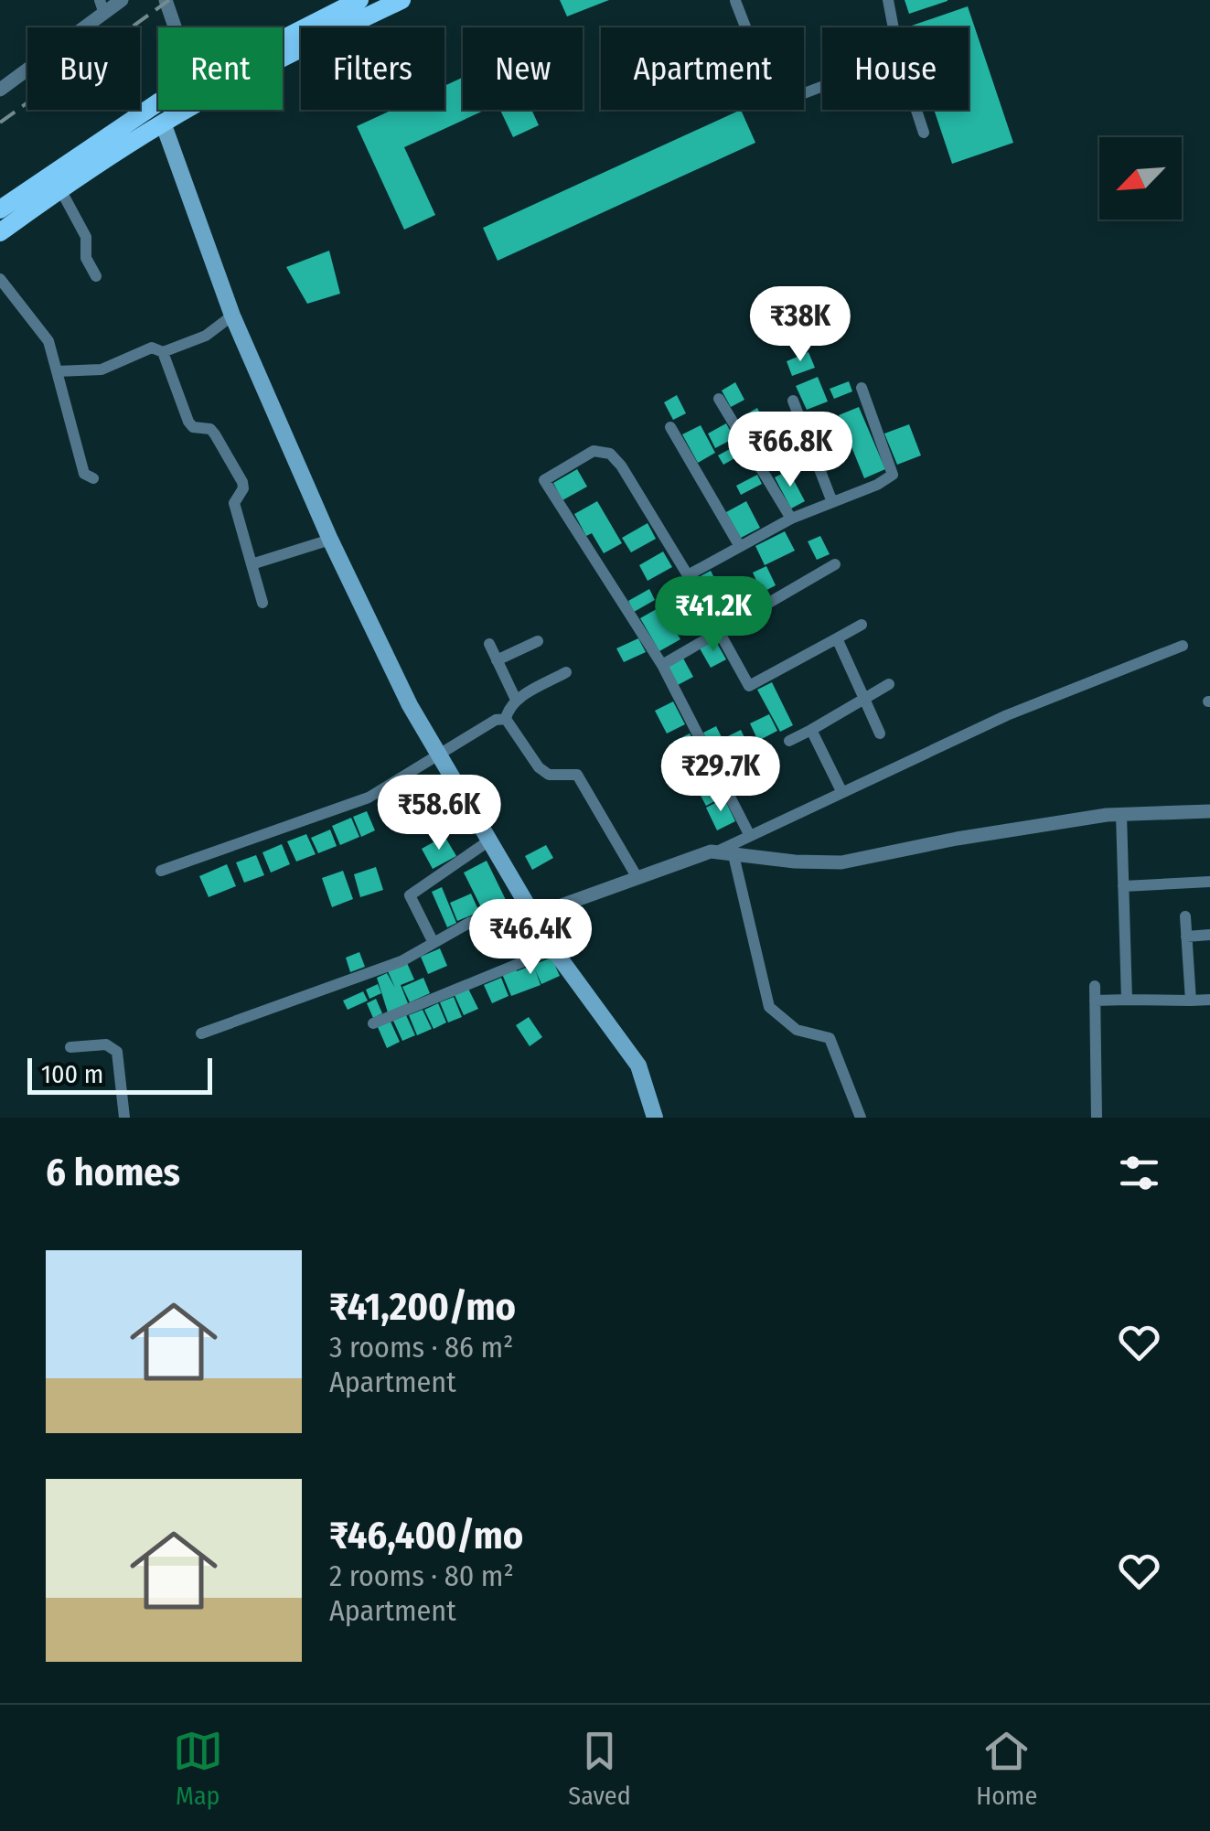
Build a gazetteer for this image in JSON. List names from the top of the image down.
{
  "scale_bar": "100 m",
  "north": "bottom left",
  "page": {
    "chip": [
      "Buy",
      "Rent",
      "Filters",
      "New",
      "Apartment",
      "House"
    ],
    "price": [
      "₹38K",
      "₹66.8K",
      "₹41.2K",
      "₹29.7K",
      "₹58.6K",
      "₹46.4K"
    ],
    "scale": "100 m",
    "heading": "6 homes",
    "list": [
      {
        "name": "₹41,200/mo",
        "note": "3 rooms · 86 m² · Apartment"
      },
      {
        "name": "₹46,400/mo",
        "note": "2 rooms · 80 m² · Apartment"
      }
    ],
    "tabs": ["Map", "Saved", "Home"]
  }
}
